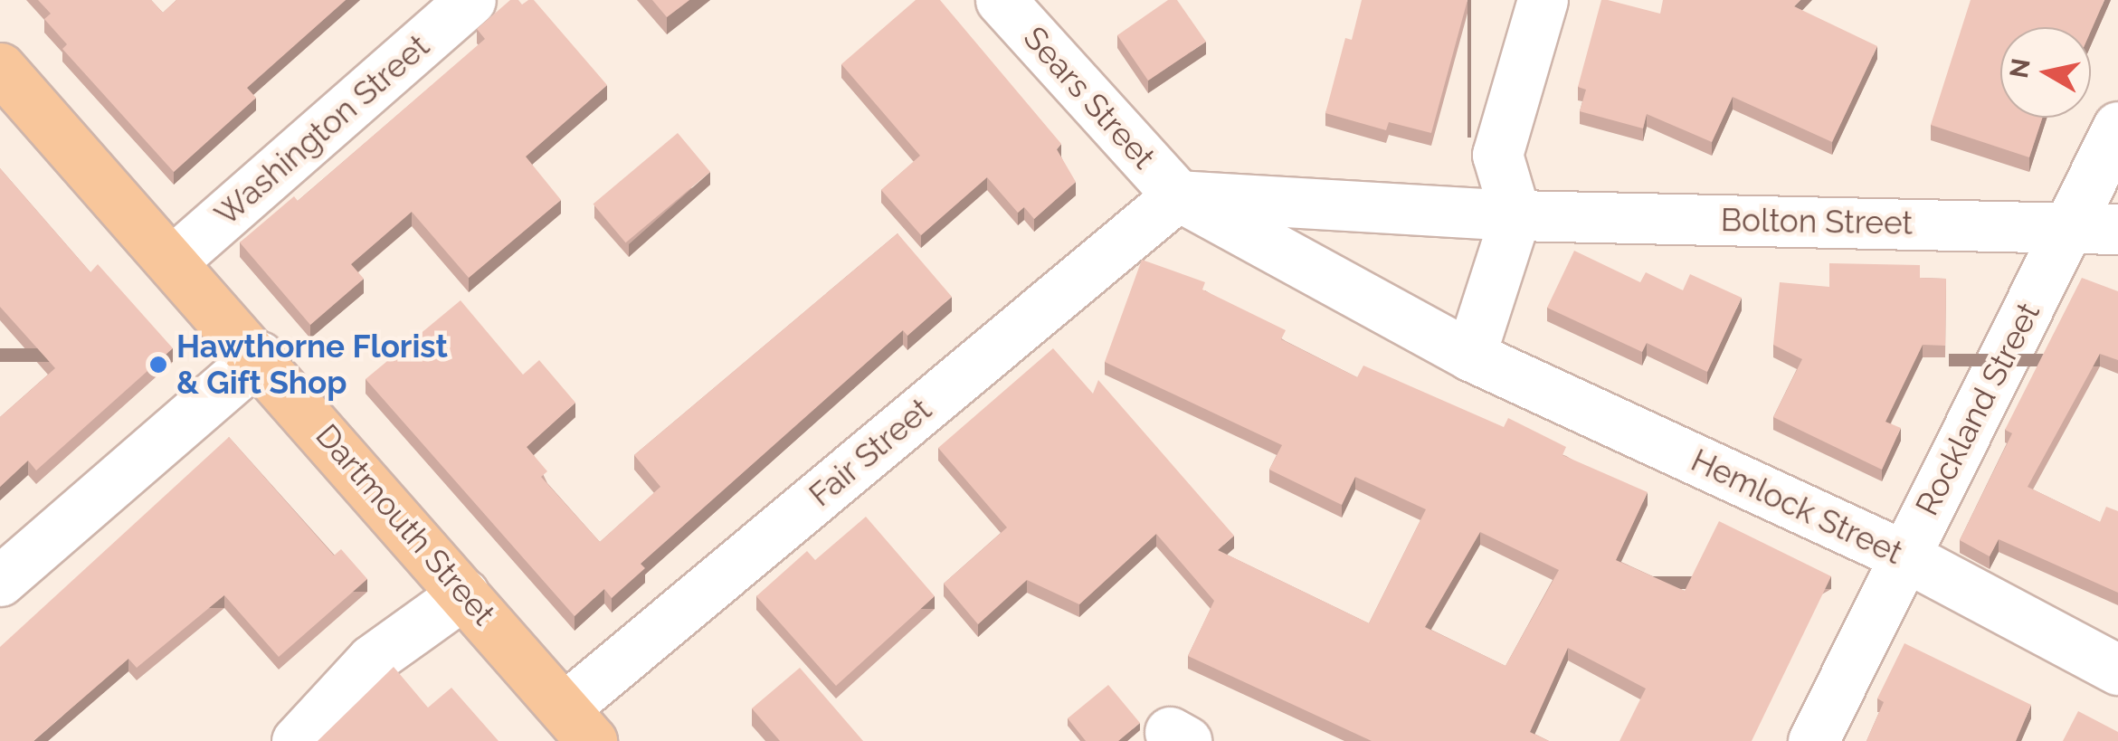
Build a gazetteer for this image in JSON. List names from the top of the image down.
{
  "streets": {
    "main road": ["Dartmouth Street"],
    "street": [
      "Sears Street",
      "Washington Street",
      "Bolton Street",
      "Rockland Street",
      "Fair Street",
      "Hemlock Street"
    ]
  },
  "crossings": [
    ["Sears Street", "Fair Street"],
    ["Washington Street", "Dartmouth Street"],
    ["Bolton Street", "Rockland Street"],
    ["Rockland Street", "Hemlock Street"],
    ["Fair Street", "Dartmouth Street"]
  ],
  "places": ["Hawthorne Florist & Gift Shop"],
  "north": "left"
}
